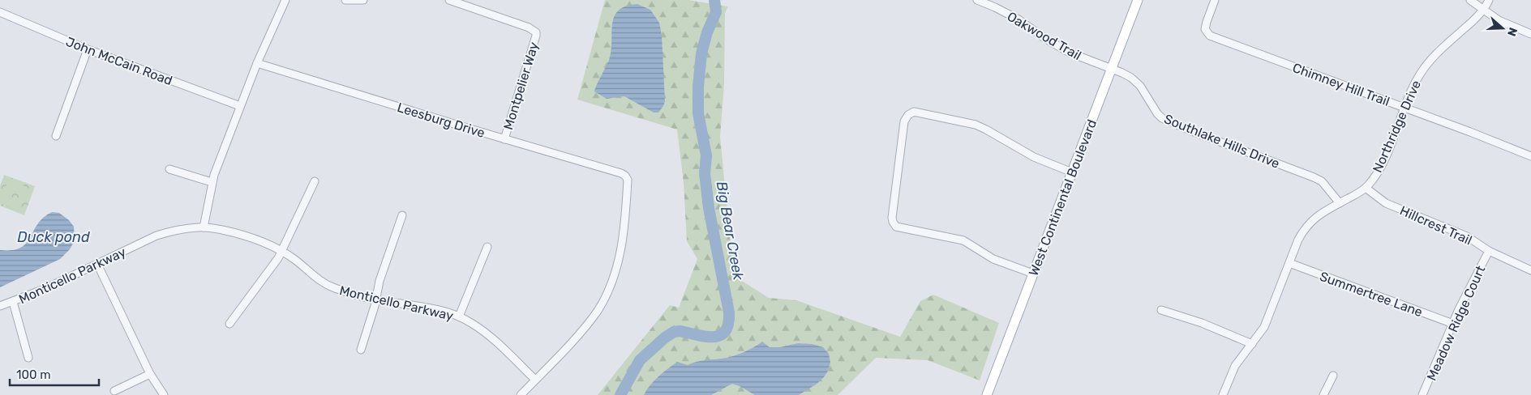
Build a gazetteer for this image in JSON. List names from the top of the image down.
{
  "streets": {
    "main road": ["West Continental Boulevard"],
    "street": [
      "Oakwood Trail",
      "John McCain Road",
      "Chimney Hill Trail",
      "Montpelier Way",
      "Leesburg Drive",
      "Northridge Drive",
      "Southlake Hills Drive",
      "Hillcrest Trail",
      "Monticello Parkway",
      "Summertree Lane",
      "Meadow Ridge Court"
    ]
  },
  "crossings": [
    ["Oakwood Trail", "Southlake Hills Drive"],
    ["Oakwood Trail", "West Continental Boulevard"],
    ["Chimney Hill Trail", "Northridge Drive"],
    ["Montpelier Way", "Leesburg Drive"],
    ["Leesburg Drive", "Monticello Parkway"],
    ["Northridge Drive", "Southlake Hills Drive"],
    ["Northridge Drive", "Hillcrest Trail"],
    ["Northridge Drive", "Summertree Lane"],
    ["Southlake Hills Drive", "West Continental Boulevard"],
    ["Hillcrest Trail", "Meadow Ridge Court"],
    ["Summertree Lane", "Meadow Ridge Court"]
  ],
  "water": ["Big Bear Creek", "Duck pond"],
  "scale_bar": "100 m",
  "north": "right"
}
